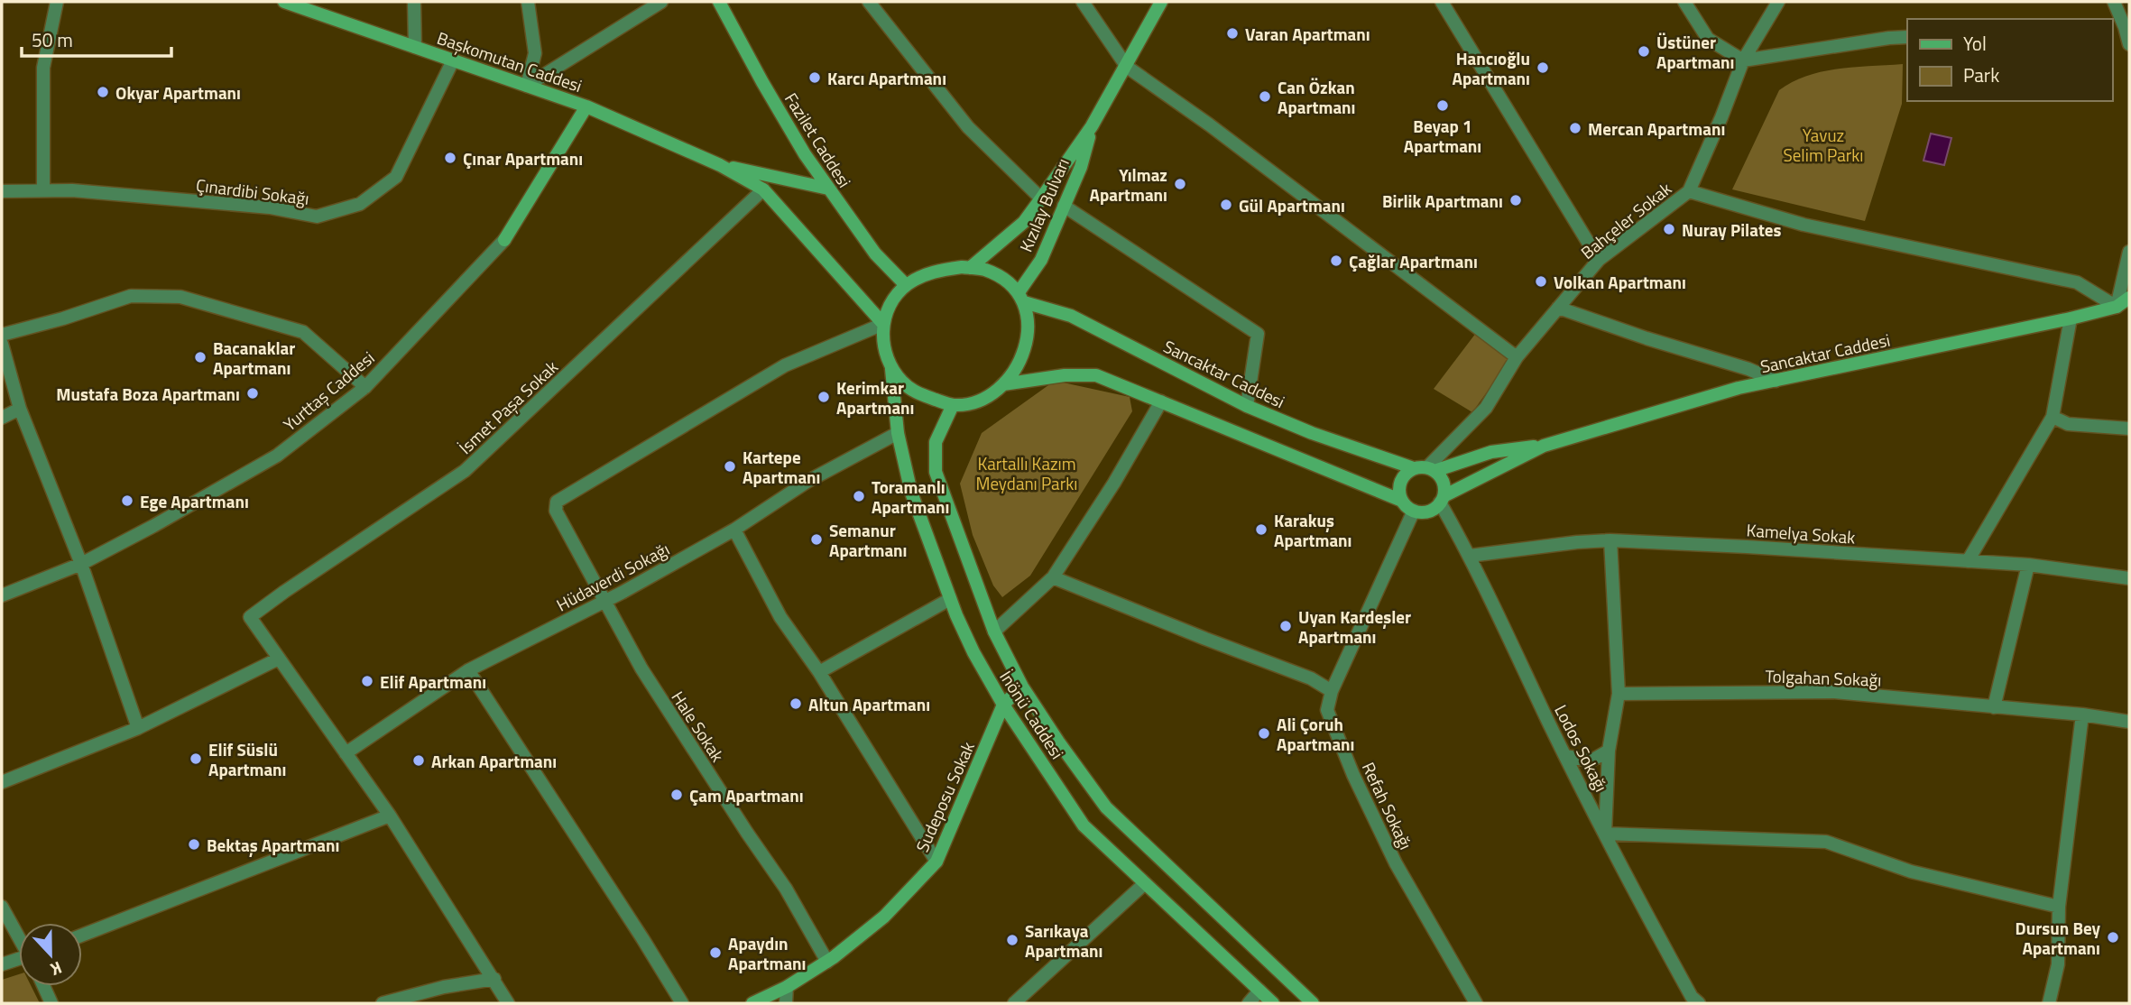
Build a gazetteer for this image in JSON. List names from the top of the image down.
{
  "streets": {
    "street": [
      "Başkomutan Caddesi",
      "Fazilet Caddesi",
      "Çınardibi Sokağı",
      "Kızılay Bulvarı",
      "Bahçeler Sokak",
      "Sancaktar Caddesi",
      "Yurttaş Caddesi",
      "İsmet Paşa Sokak",
      "Kamelya Sokak",
      "Hüdaverdi Sokağı",
      "Tolgahan Sokağı",
      "İnönü Caddesi",
      "Hale Sokak",
      "Lodos Sokağı",
      "Sudeposu Sokak",
      "Refah Sokağı"
    ]
  },
  "crossings": [
    ["Başkomutan Caddesi", "Fazilet Caddesi"],
    ["Başkomutan Caddesi", "Çınardibi Sokağı"],
    ["Başkomutan Caddesi", "Kızılay Bulvarı"],
    ["Başkomutan Caddesi", "Sancaktar Caddesi"],
    ["Başkomutan Caddesi", "Yurttaş Caddesi"],
    ["Başkomutan Caddesi", "İsmet Paşa Sokak"],
    ["Başkomutan Caddesi", "İnönü Caddesi"],
    ["Başkomutan Caddesi", "Hale Sokak"],
    ["Fazilet Caddesi", "Kızılay Bulvarı"],
    ["Fazilet Caddesi", "Sancaktar Caddesi"],
    ["Fazilet Caddesi", "İnönü Caddesi"],
    ["Fazilet Caddesi", "Hale Sokak"],
    ["Kızılay Bulvarı", "Sancaktar Caddesi"],
    ["Kızılay Bulvarı", "İnönü Caddesi"],
    ["Kızılay Bulvarı", "Hale Sokak"],
    ["Bahçeler Sokak", "Sancaktar Caddesi"],
    ["Bahçeler Sokak", "Lodos Sokağı"],
    ["Bahçeler Sokak", "Refah Sokağı"],
    ["Sancaktar Caddesi", "İnönü Caddesi"],
    ["Sancaktar Caddesi", "Hale Sokak"],
    ["Sancaktar Caddesi", "Lodos Sokağı"],
    ["Sancaktar Caddesi", "Refah Sokağı"],
    ["Kamelya Sokak", "Lodos Sokağı"],
    ["Hüdaverdi Sokağı", "İnönü Caddesi"],
    ["Hüdaverdi Sokağı", "Hale Sokak"],
    ["İnönü Caddesi", "Hale Sokak"],
    ["İnönü Caddesi", "Sudeposu Sokak"],
    ["Hale Sokak", "Sudeposu Sokak"],
    ["Lodos Sokağı", "Refah Sokağı"]
  ],
  "parks": ["Yavuz Selim Parkı", "Kartallı Kazım Meydanı Parkı"],
  "places": [
    "Varan Apartmanı",
    "Üstüner Apartmanı",
    "Hancıoğlu Apartmanı",
    "Karcı Apartmanı",
    "Okyar Apartmanı",
    "Can Özkan Apartmanı",
    "Beyap 1 Apartmanı",
    "Mercan Apartmanı",
    "Çınar Apartmanı",
    "Yılmaz Apartmanı",
    "Birlik Apartmanı",
    "Gül Apartmanı",
    "Nuray Pilates",
    "Çağlar Apartmanı",
    "Volkan Apartmanı",
    "Bacanaklar Apartmanı",
    "Mustafa Boza Apartmanı",
    "Kerimkar Apartmanı",
    "Kartepe Apartmanı",
    "Toramanlı Apartmanı",
    "Ege Apartmanı",
    "Karakuş Apartmanı",
    "Semanur Apartmanı",
    "Uyan Kardeşler Apartmanı",
    "Elif Apartmanı",
    "Altun Apartmanı",
    "Ali Çoruh Apartmanı",
    "Elif Süslü Apartmanı",
    "Arkan Apartmanı",
    "Çam Apartmanı",
    "Bektaş Apartmanı",
    "Dursun Bey Apartmanı",
    "Sarıkaya Apartmanı",
    "Apaydın Apartmanı"
  ],
  "legend": ["Yol", "Park"],
  "scale_bar": "50 m",
  "north": "bottom"
}
